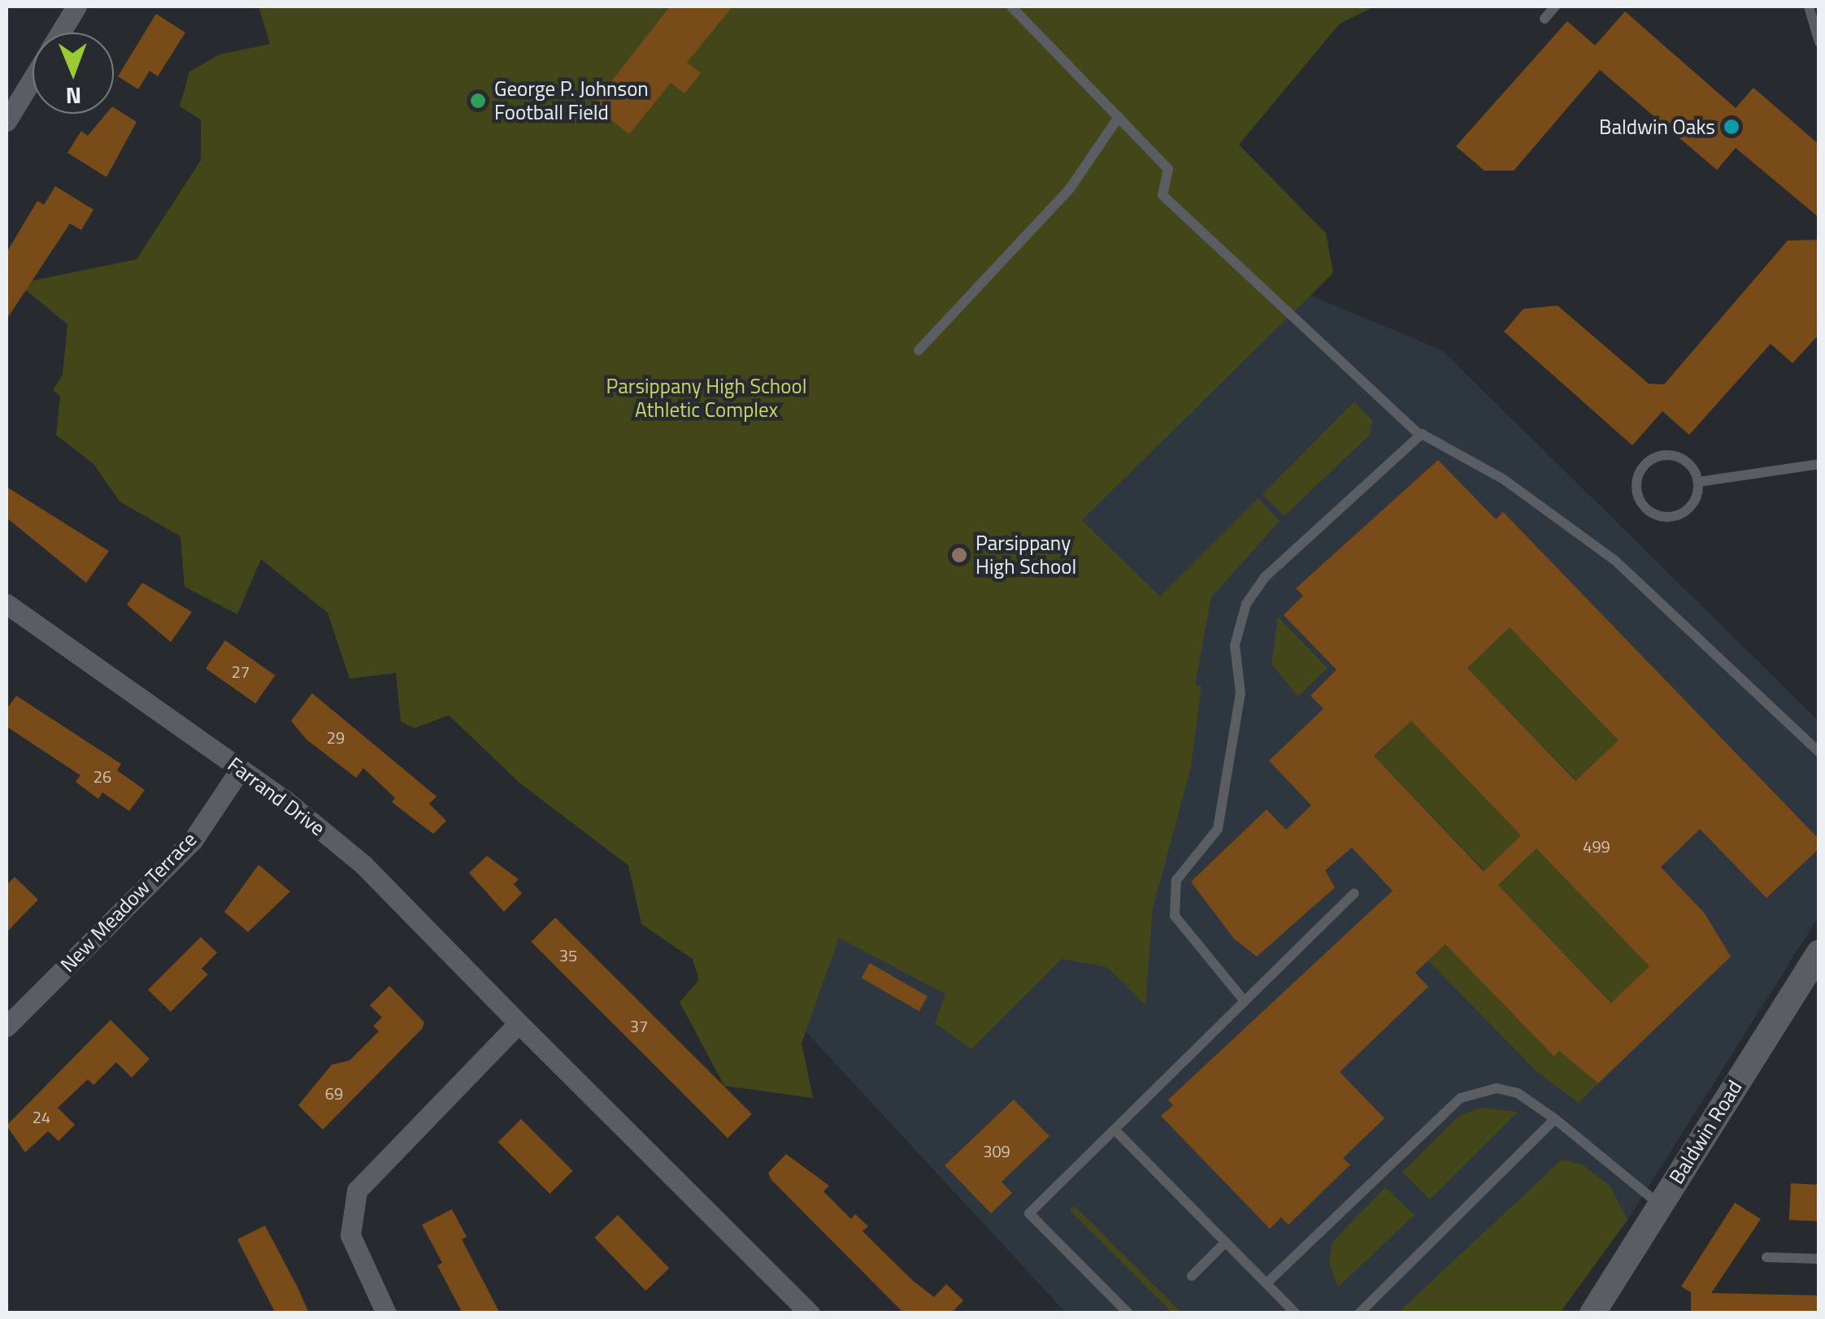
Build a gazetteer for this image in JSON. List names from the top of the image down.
{
  "streets": {
    "street": ["Farrand Drive", "New Meadow Terrace", "Baldwin Road"]
  },
  "crossings": [
    ["Farrand Drive", "New Meadow Terrace"]
  ],
  "parks": ["Parsippany High School Athletic Complex"],
  "places": ["George P. Johnson Football Field", "Baldwin Oaks", "Parsippany High School"],
  "house_numbers": [
    "27",
    "29",
    "26",
    "499",
    "35",
    "37",
    "69",
    "24",
    "309"
  ],
  "north": "bottom"
}
